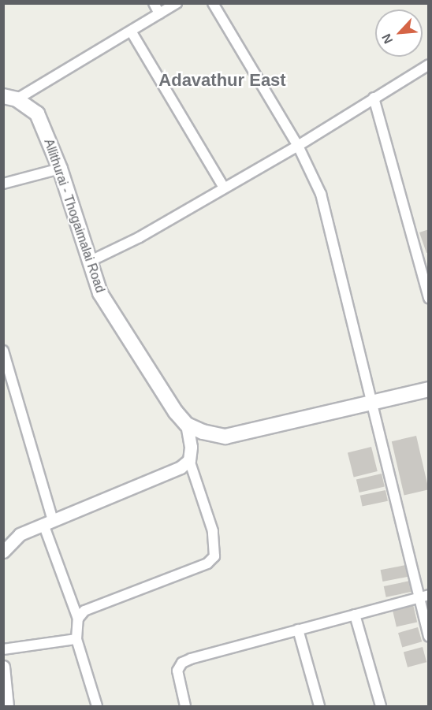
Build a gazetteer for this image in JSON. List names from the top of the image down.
{
  "streets": {
    "main road": ["Allithurai - Thogaimalai Road"]
  },
  "districts": ["Adavathur East"],
  "north": "bottom left"
}
